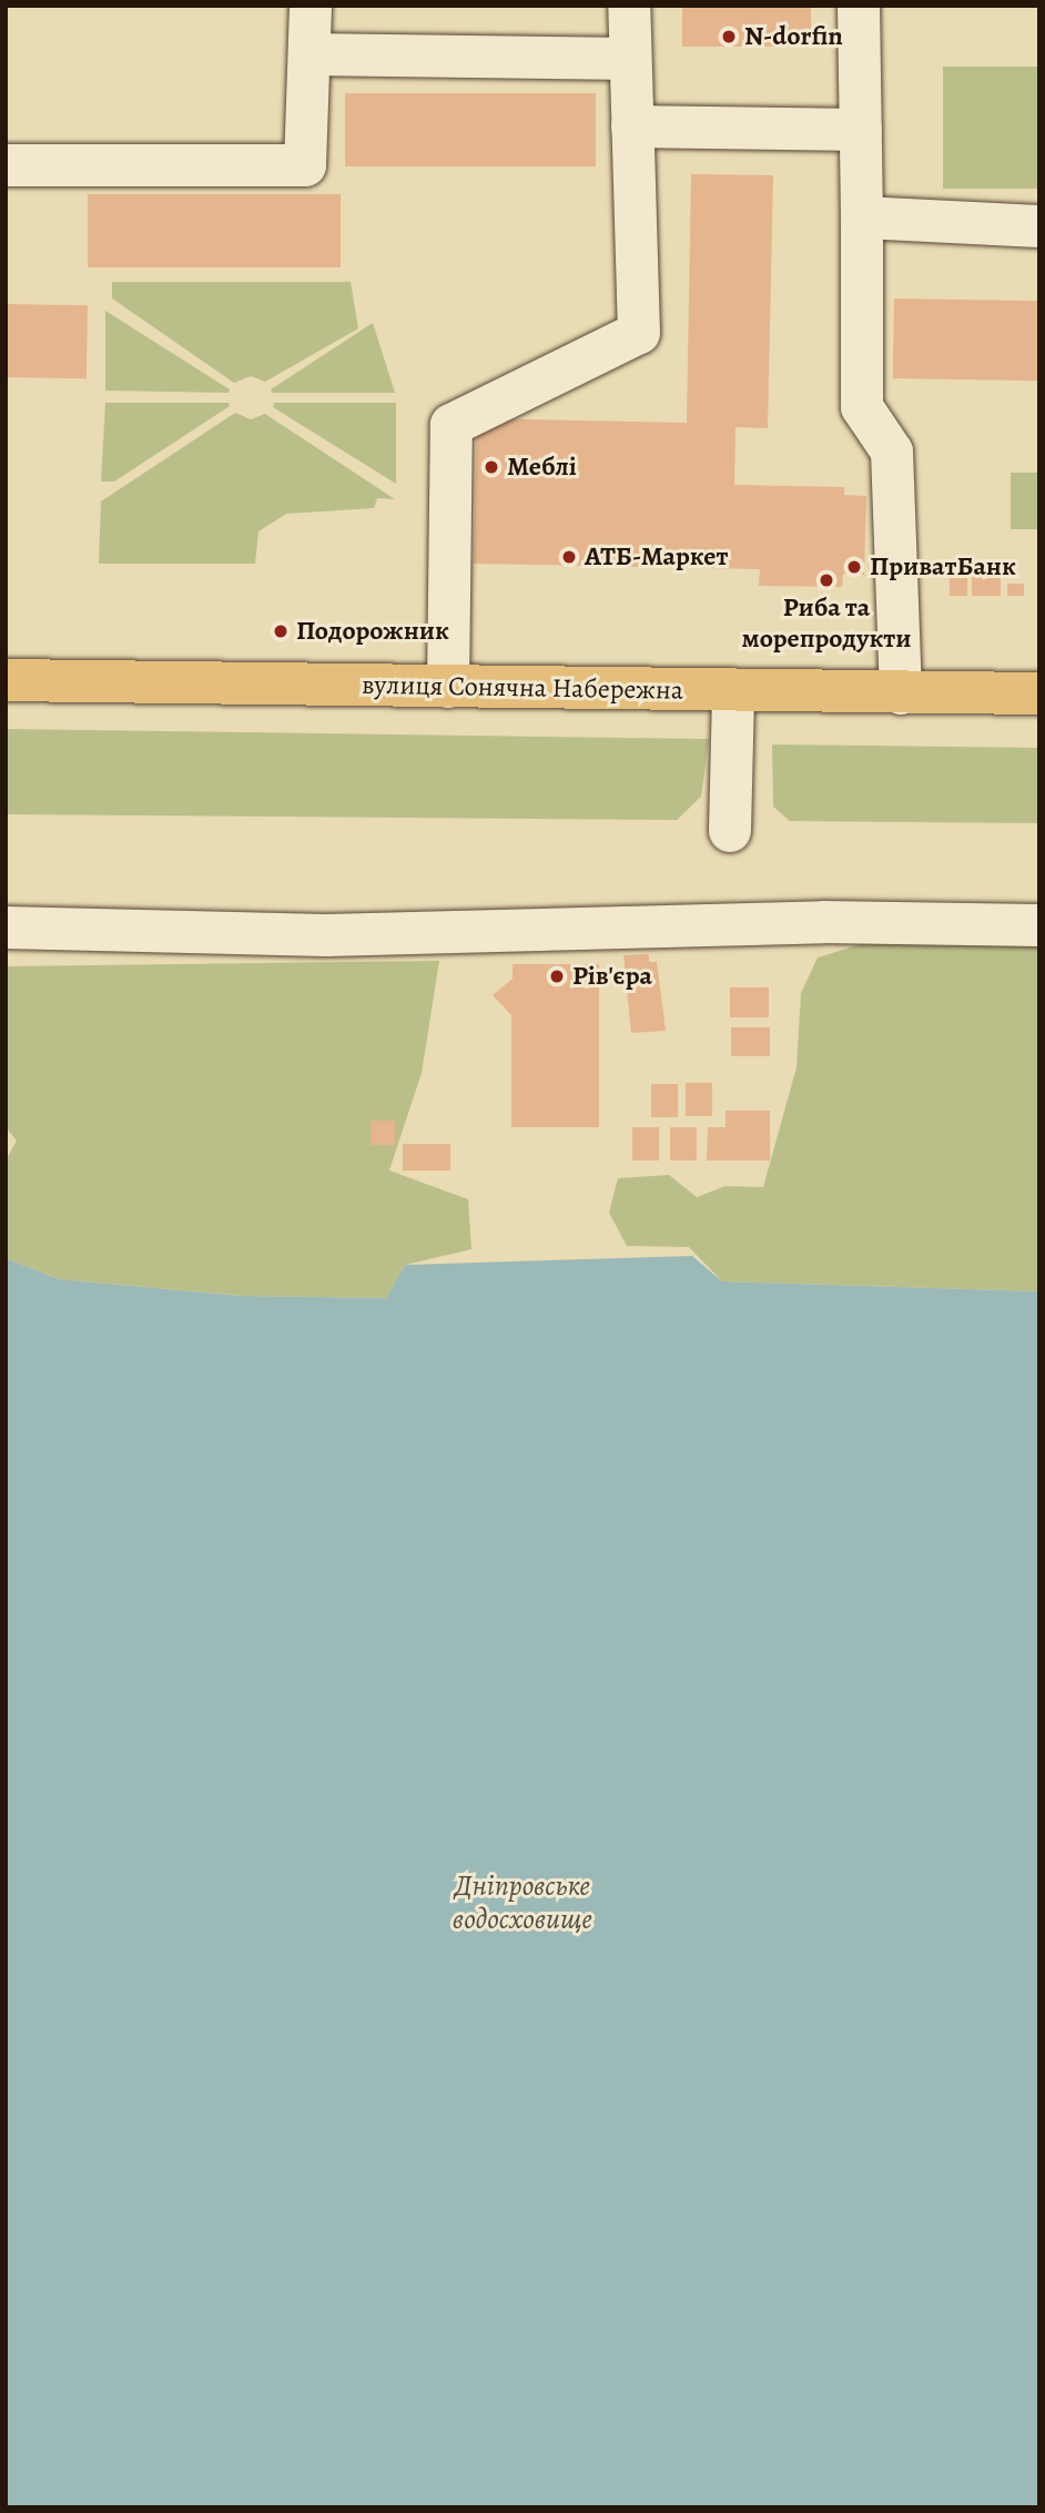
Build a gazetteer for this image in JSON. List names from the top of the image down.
{
  "streets": {
    "main road": ["вулиця Сонячна Набережна"]
  },
  "water": ["Дніпровське водосховище"],
  "places": [
    "N-dorfin",
    "Меблі",
    "АТБ-Маркет",
    "ПриватБанк",
    "Риба та морепродукти",
    "Подорожник",
    "Рів'єра"
  ]
}
